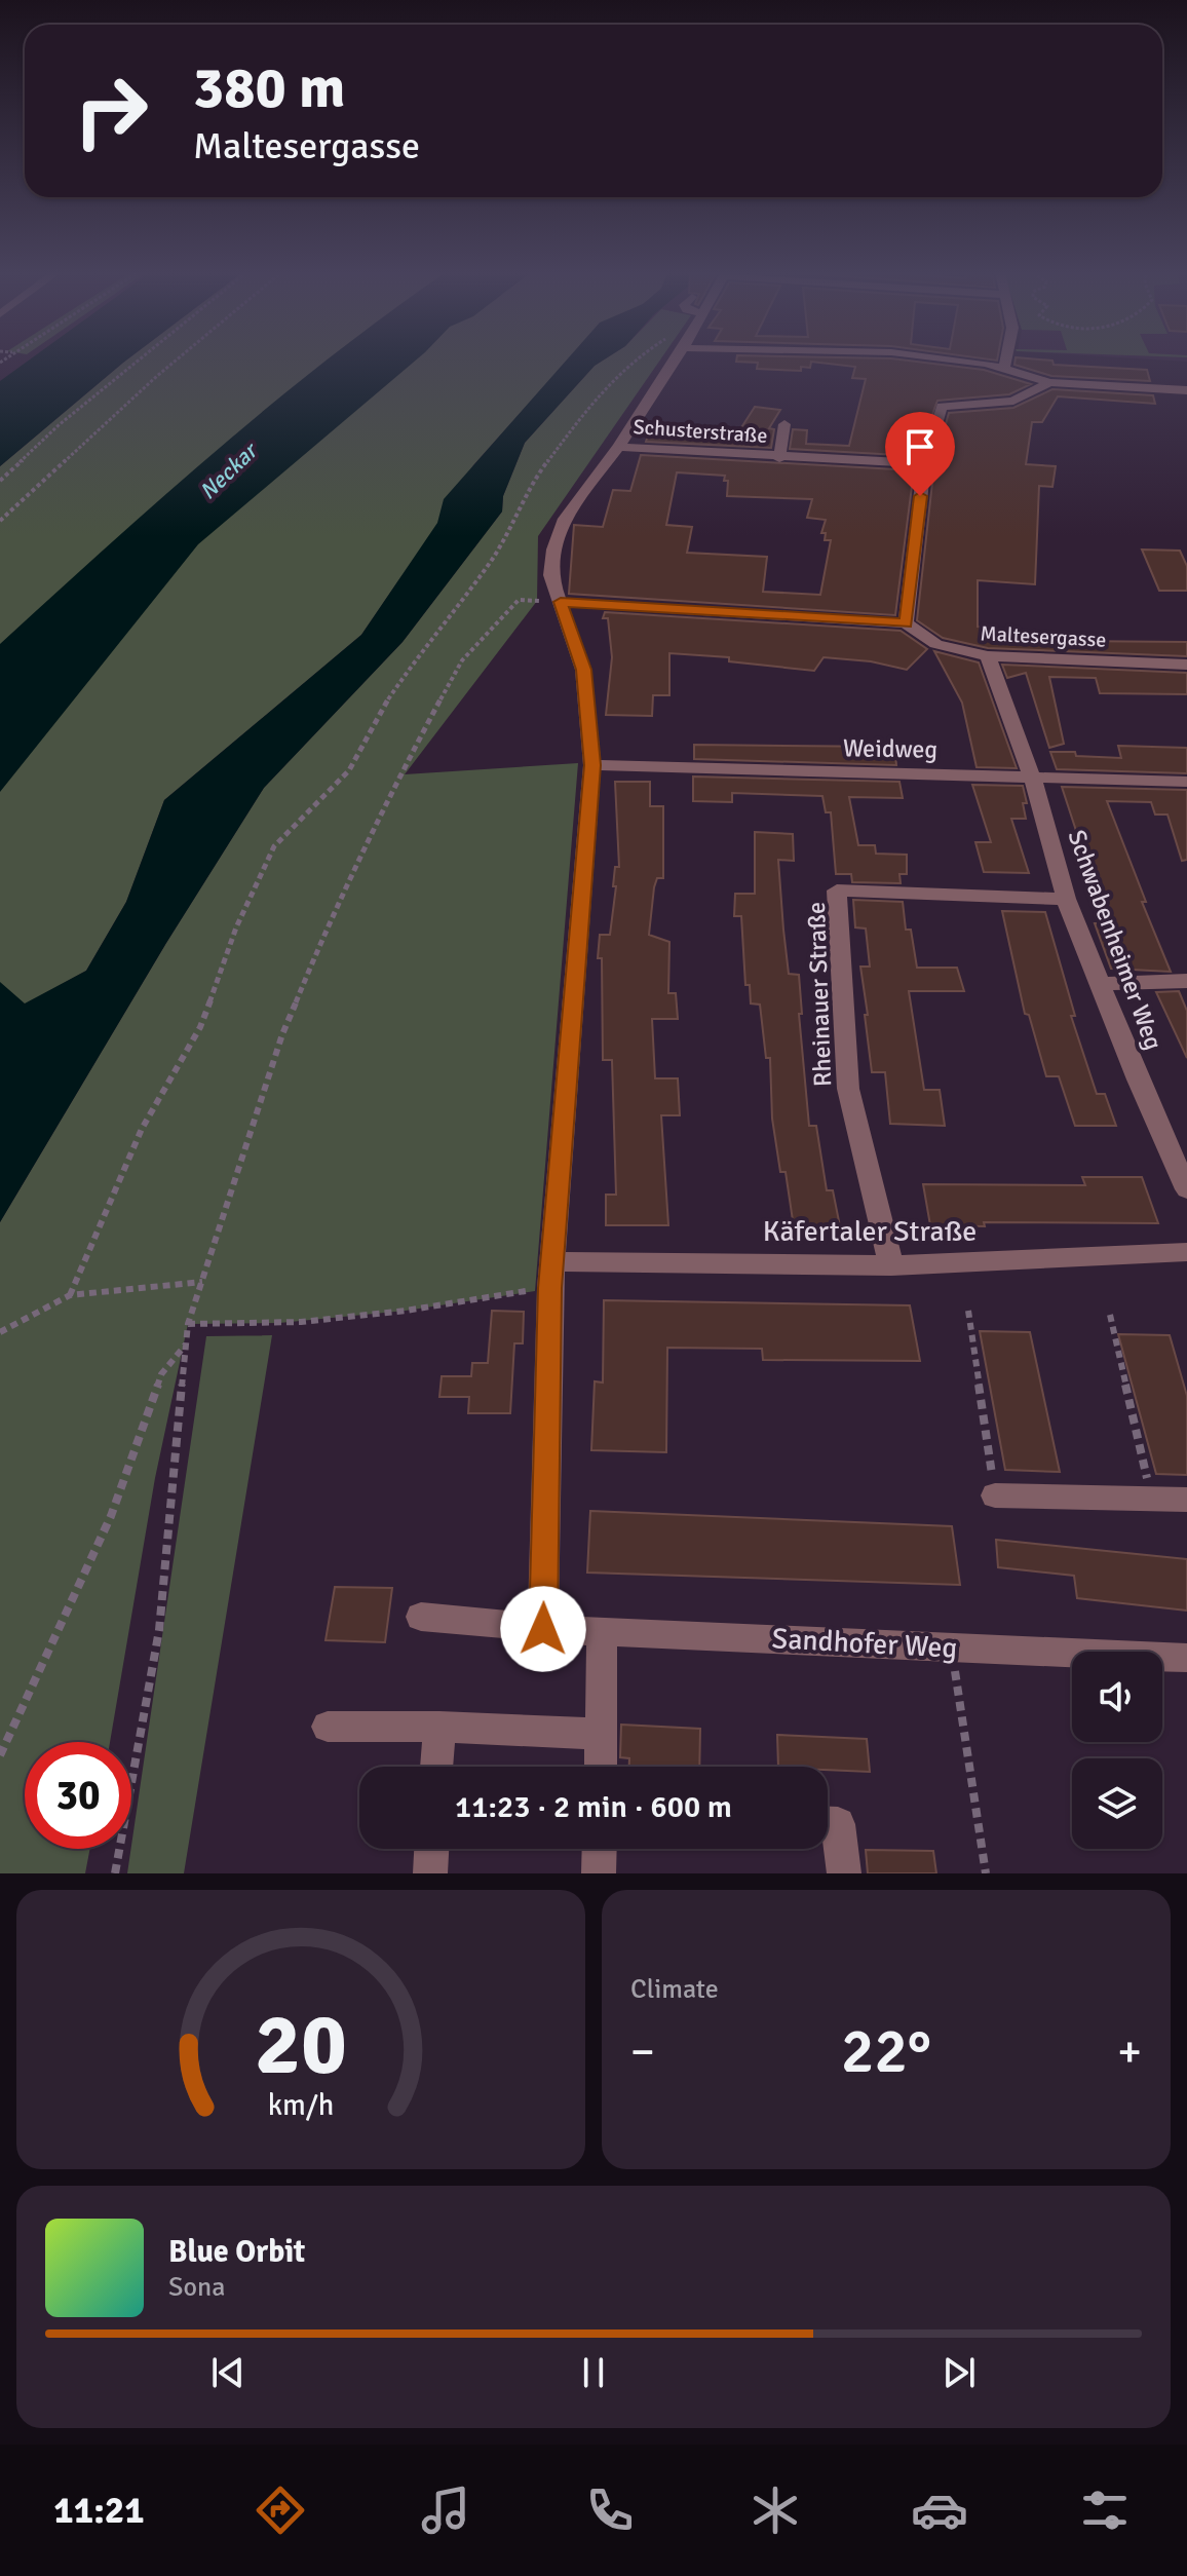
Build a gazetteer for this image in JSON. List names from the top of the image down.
{
  "streets": {
    "street": [
      "Schusterstraße",
      "Maltesergasse",
      "Weidweg",
      "Schwabenheimer Weg",
      "Rheinauer Straße",
      "Käfertaler Straße",
      "Sandhofer Weg"
    ]
  },
  "crossings": [
    ["Maltesergasse", "Schwabenheimer Weg"],
    ["Weidweg", "Schwabenheimer Weg"],
    ["Schwabenheimer Weg", "Rheinauer Straße"],
    ["Rheinauer Straße", "Käfertaler Straße"]
  ],
  "water": ["Neckar"],
  "page": {
    "turn": ["380 m", "Maltesergasse"],
    "limit": "30",
    "trip": "11:23 · 2 min · 600 m",
    "tile": "Climate",
    "heat": ["−", "22°", "+"],
    "song": ["Blue Orbit", "Sona"],
    "tabs": "11:21",
    "gauge": ["20", "km/h"]
  }
}
